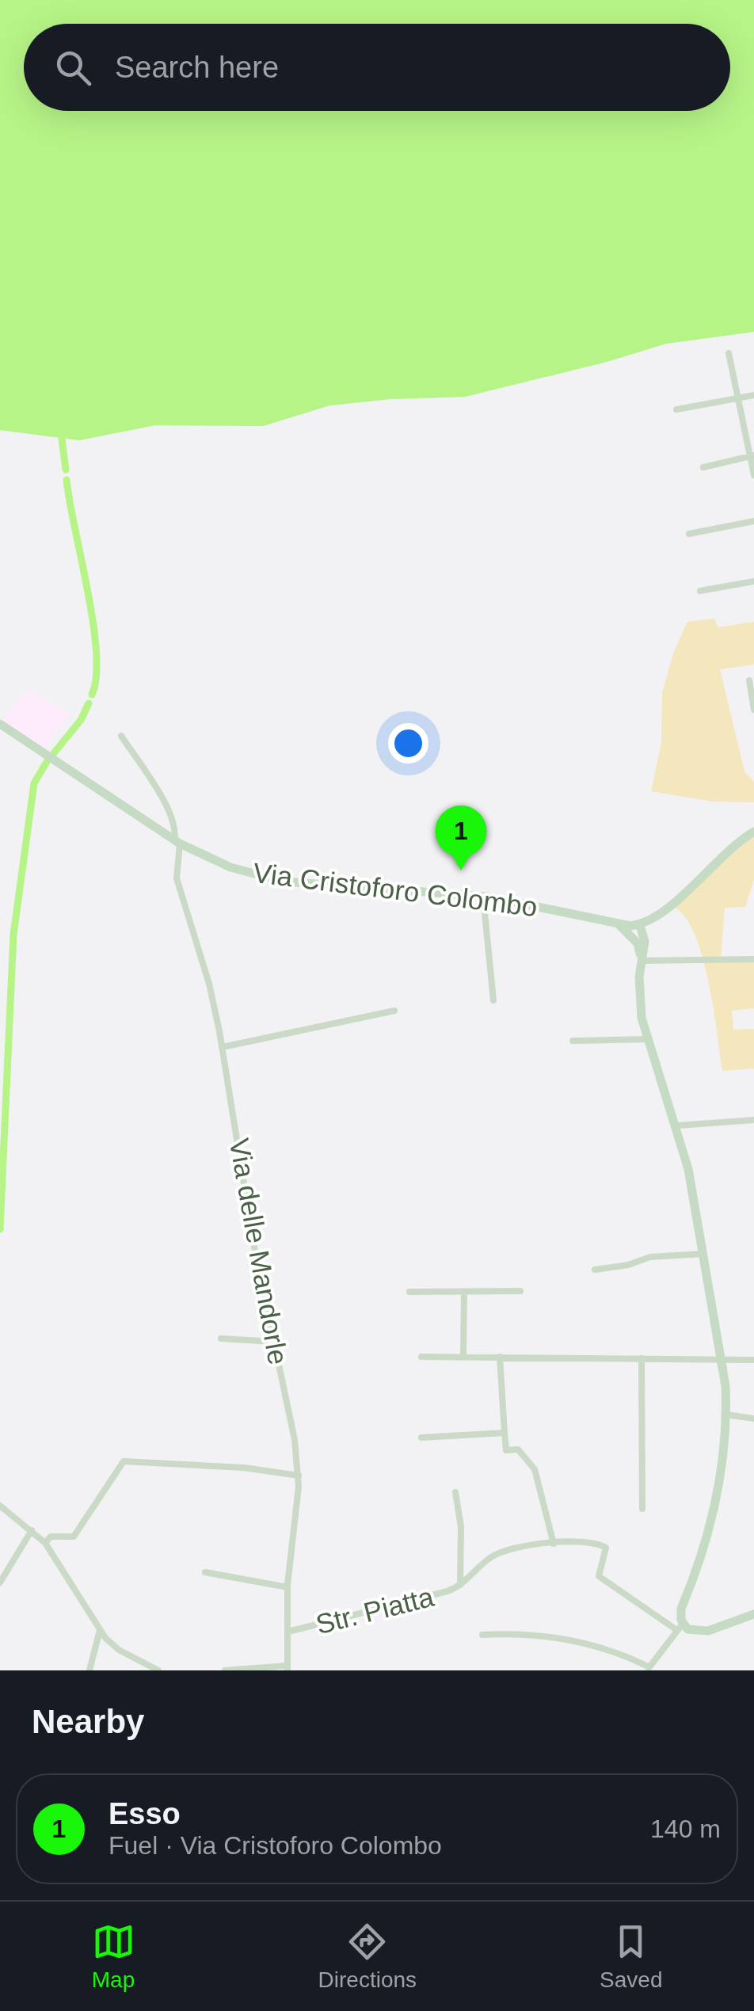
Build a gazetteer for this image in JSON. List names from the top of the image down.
{
  "streets": {
    "main road": ["Via Cristoforo Colombo"],
    "street": ["Via delle Mandorle", "Str. Piatta"]
  },
  "crossings": [
    ["Via Cristoforo Colombo", "Via delle Mandorle"],
    ["Via delle Mandorle", "Str. Piatta"]
  ],
  "page": {
    "search": "Search here",
    "pins": "1",
    "heading": "Nearby",
    "list": [
      {
        "mark": "1",
        "name": "Esso",
        "note": "Fuel · Via Cristoforo Colombo",
        "value": "140 m"
      }
    ],
    "nav": ["Map", "Directions", "Saved"]
  }
}
